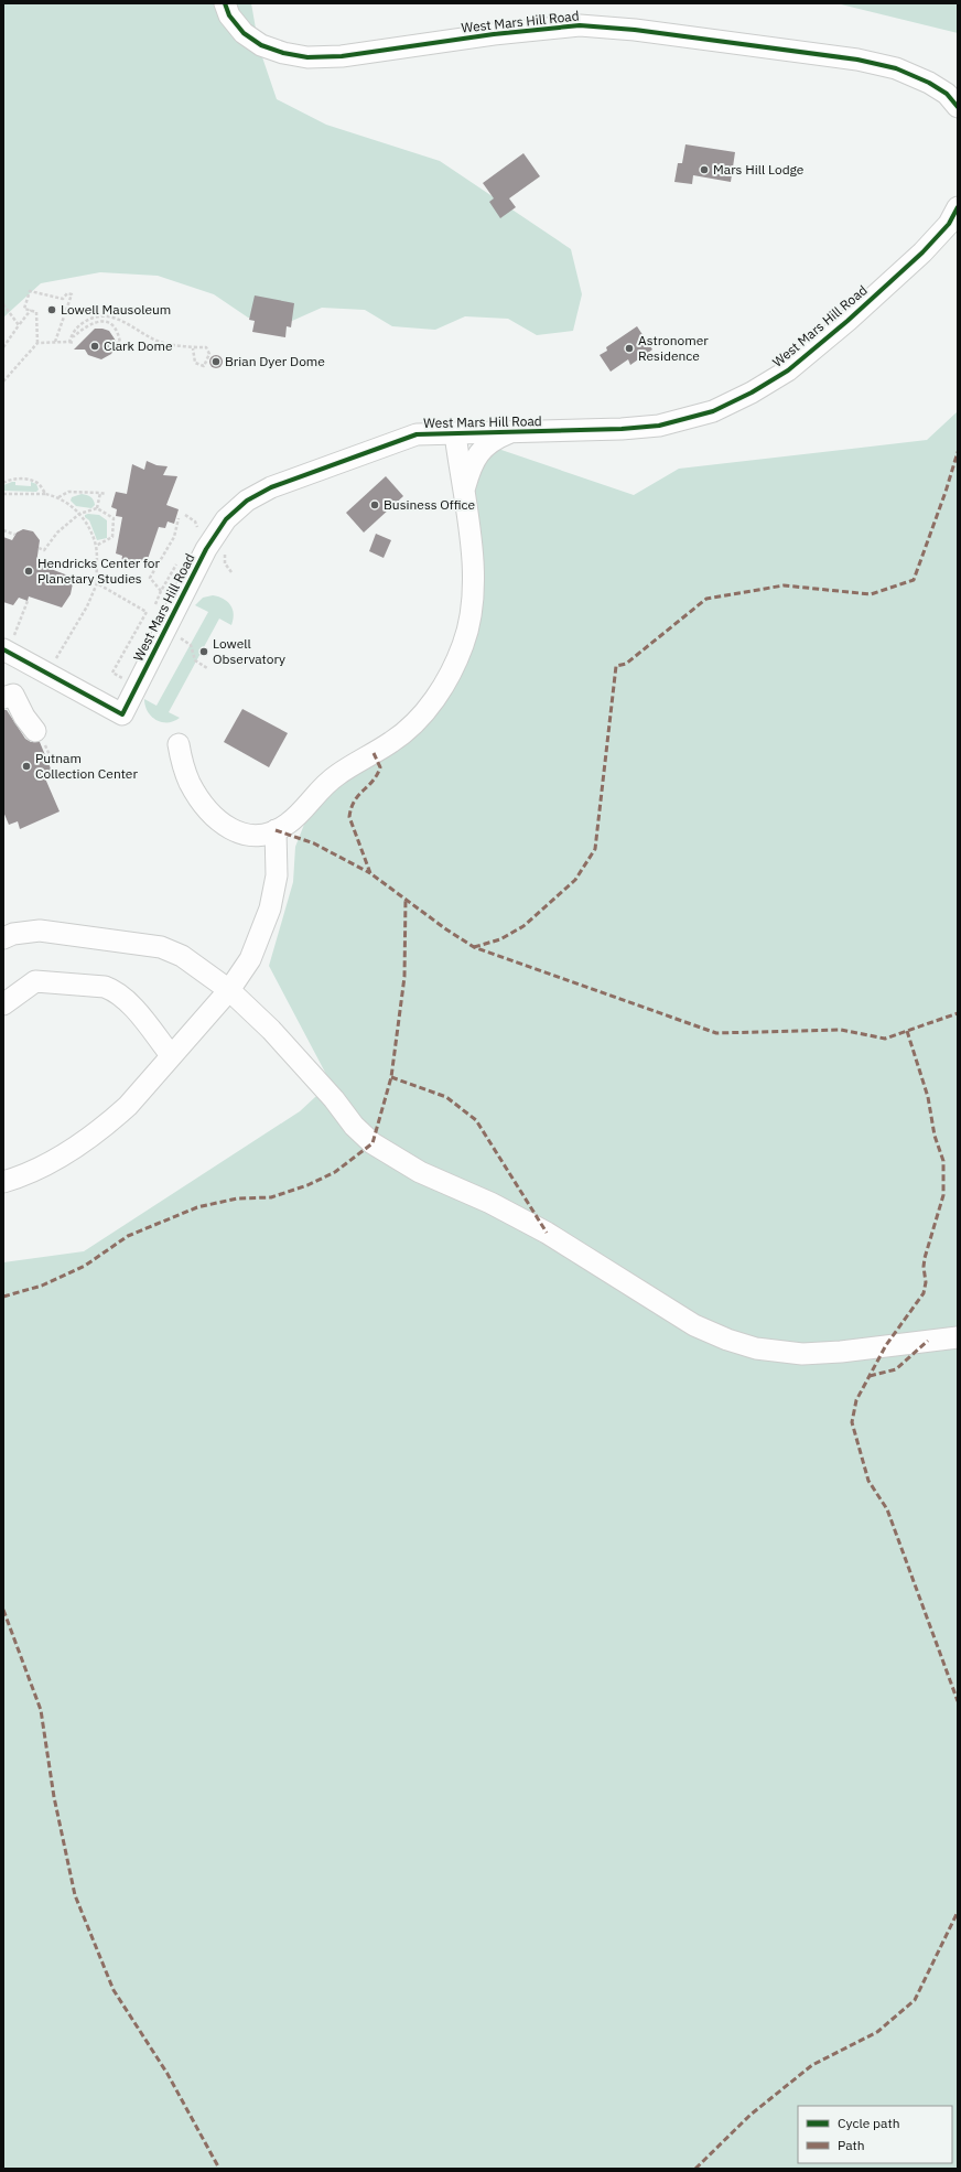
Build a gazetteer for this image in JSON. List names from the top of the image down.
{
  "streets": {
    "street": ["West Mars Hill Road"]
  },
  "places": [
    "Mars Hill Lodge",
    "Lowell Mausoleum",
    "Clark Dome",
    "Astronomer Residence",
    "Brian Dyer Dome",
    "Business Office",
    "Hendricks Center for Planetary Studies",
    "Lowell Observatory",
    "Putnam Collection Center"
  ],
  "legend": ["Cycle path", "Path"]
}
